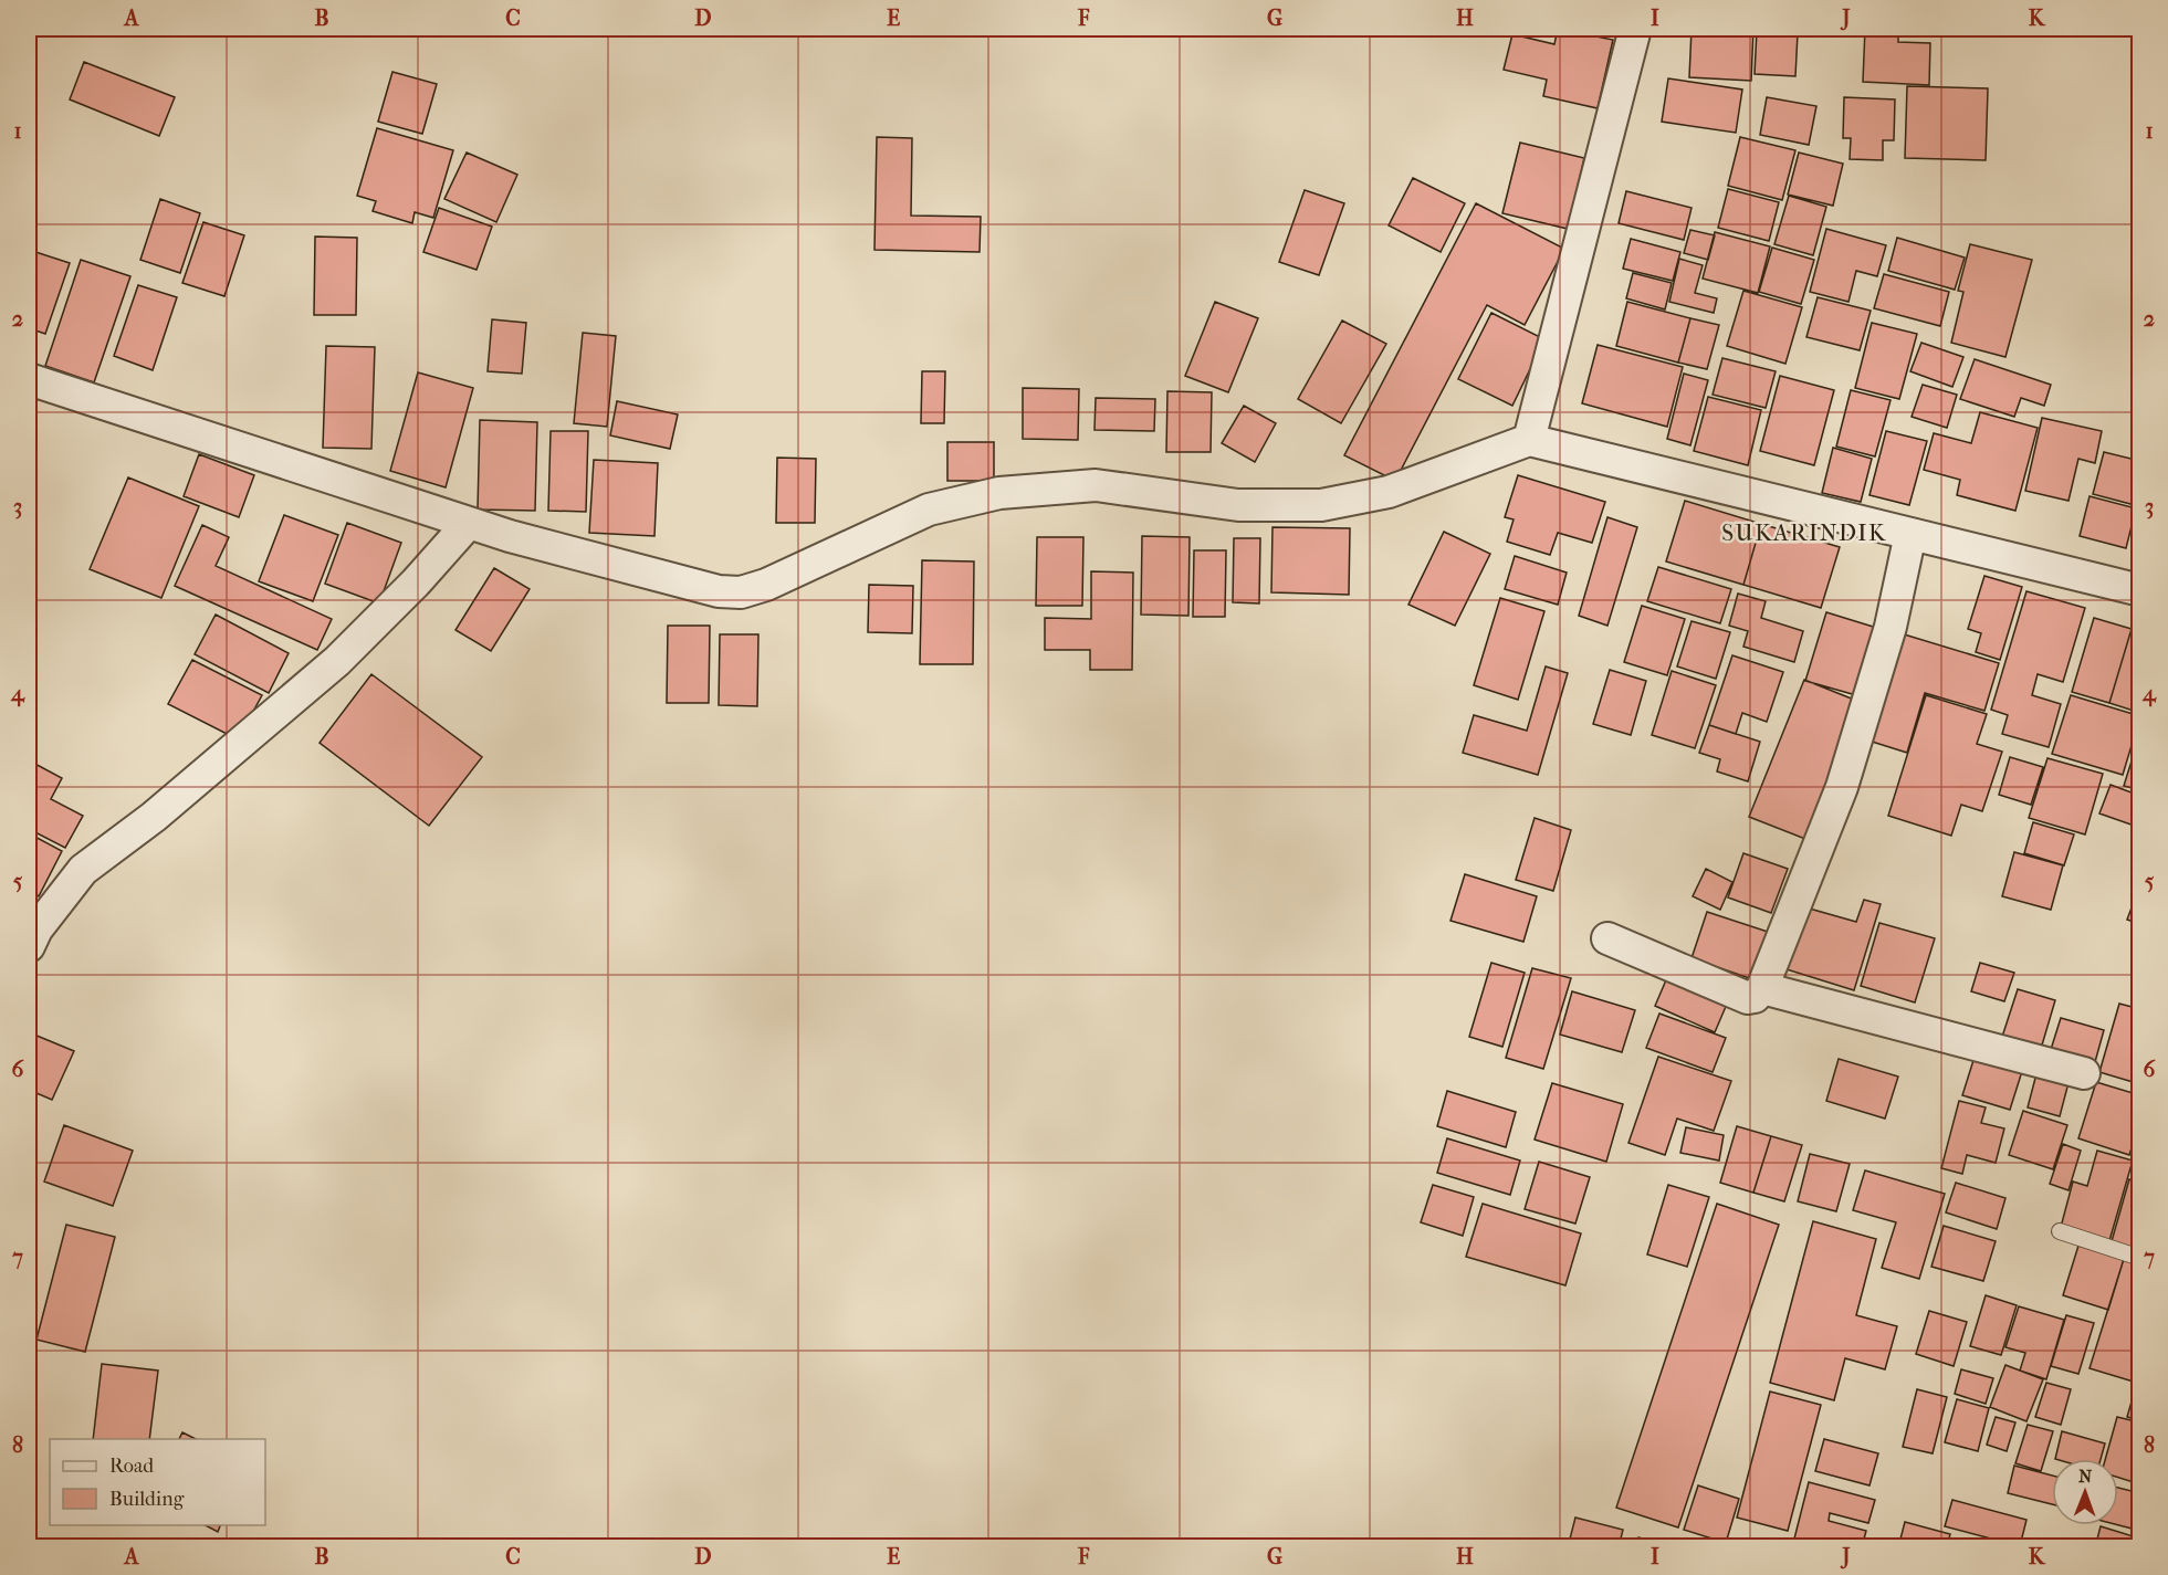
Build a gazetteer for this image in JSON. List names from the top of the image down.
{
  "districts": ["SUKARINDIK"],
  "legend": ["Road", "Building"],
  "north": "top",
  "grid": {
    "columns": [
      "A",
      "B",
      "C",
      "D",
      "E",
      "F",
      "G",
      "H",
      "I",
      "J",
      "K"
    ],
    "rows": [
      "1",
      "2",
      "3",
      "4",
      "5",
      "6",
      "7",
      "8"
    ]
  }
}
